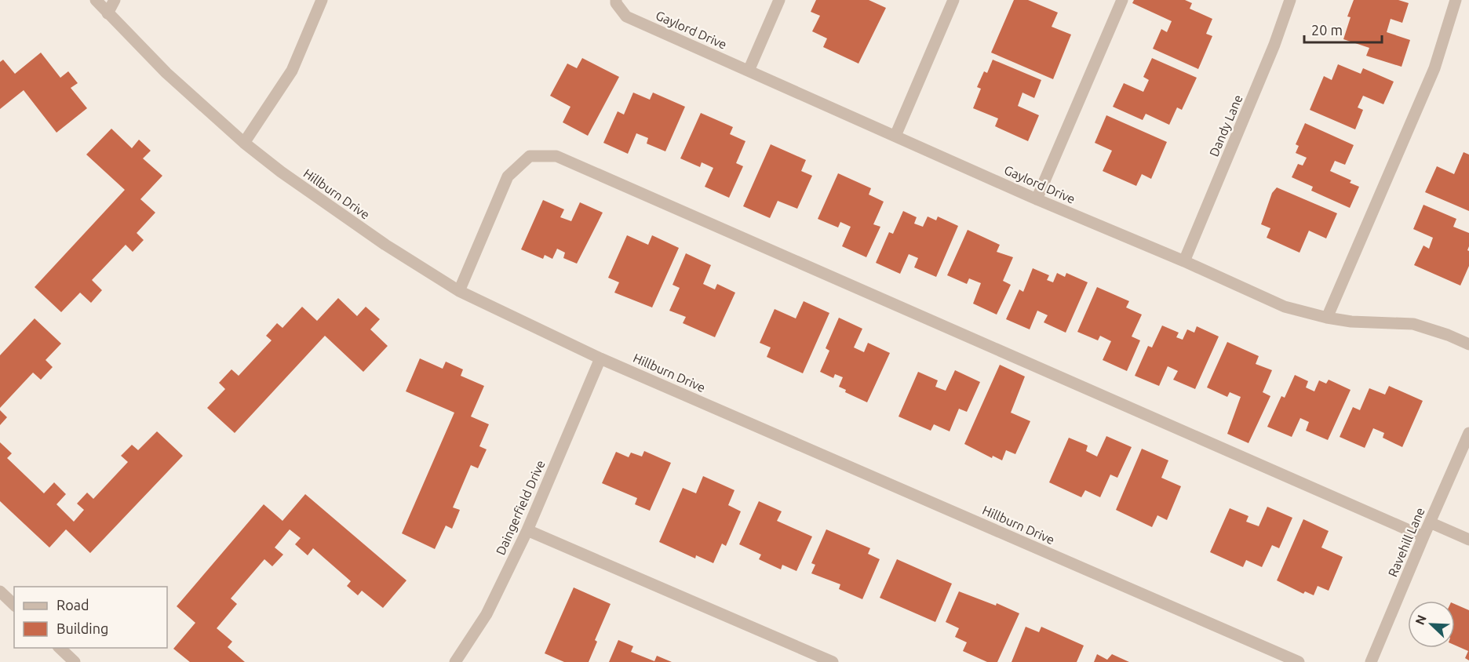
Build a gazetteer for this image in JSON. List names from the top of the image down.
{
  "streets": {
    "street": [
      "Gaylord Drive",
      "Dandy Lane",
      "Hillburn Drive",
      "Daingerfield Drive",
      "Ravehill Lane"
    ]
  },
  "crossings": [
    ["Gaylord Drive", "Dandy Lane"],
    ["Hillburn Drive", "Daingerfield Drive"]
  ],
  "legend": ["Road", "Building"],
  "scale_bar": "20 m",
  "north": "top left"
}
